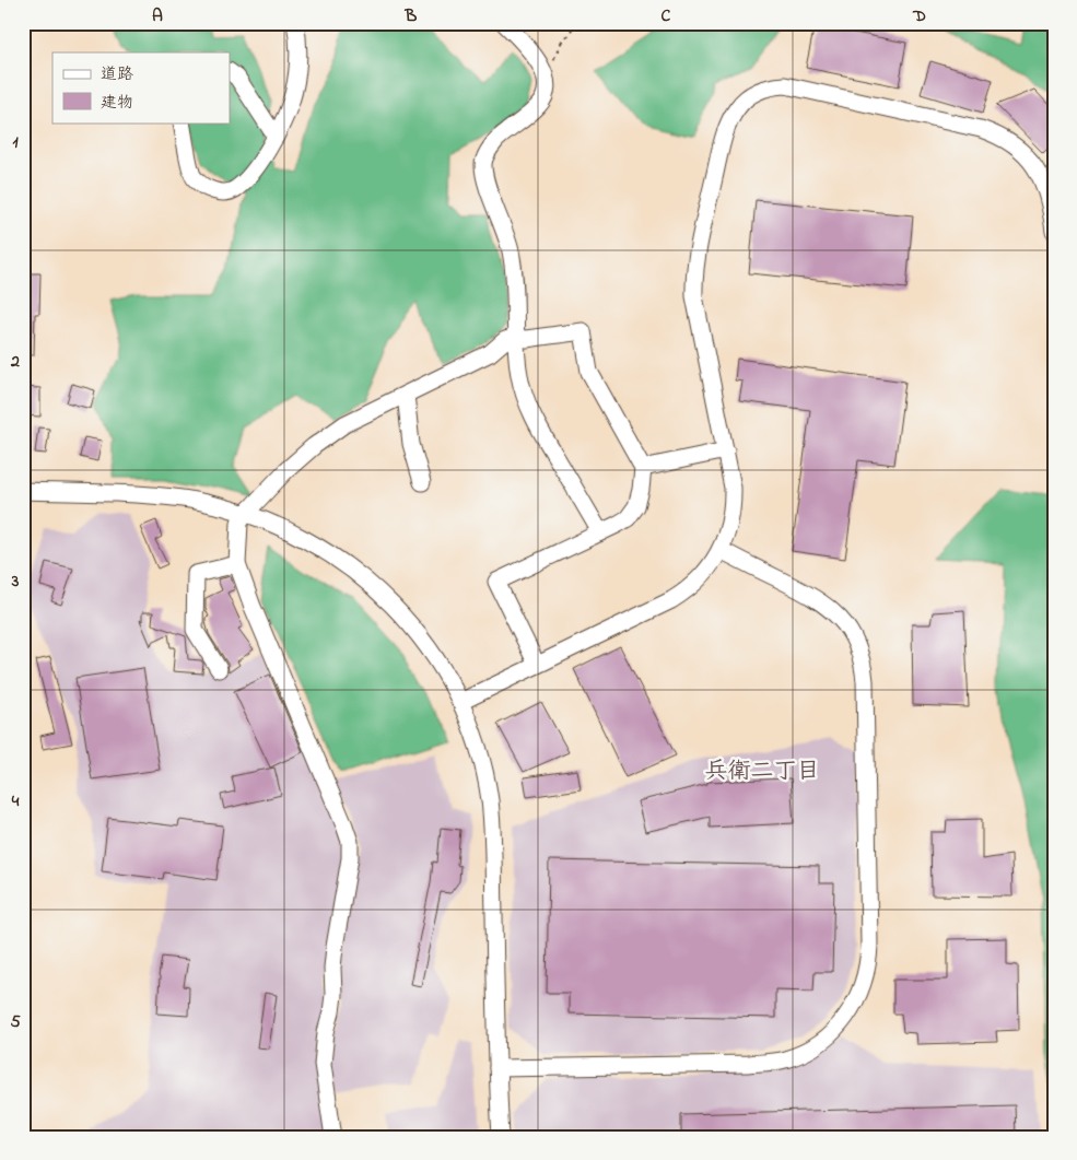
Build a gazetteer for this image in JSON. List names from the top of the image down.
{
  "districts": ["兵衛二丁目"],
  "legend": ["道路", "建物"],
  "grid": {
    "columns": [
      "A",
      "B",
      "C",
      "D"
    ],
    "rows": [
      "1",
      "2",
      "3",
      "4",
      "5"
    ]
  }
}
